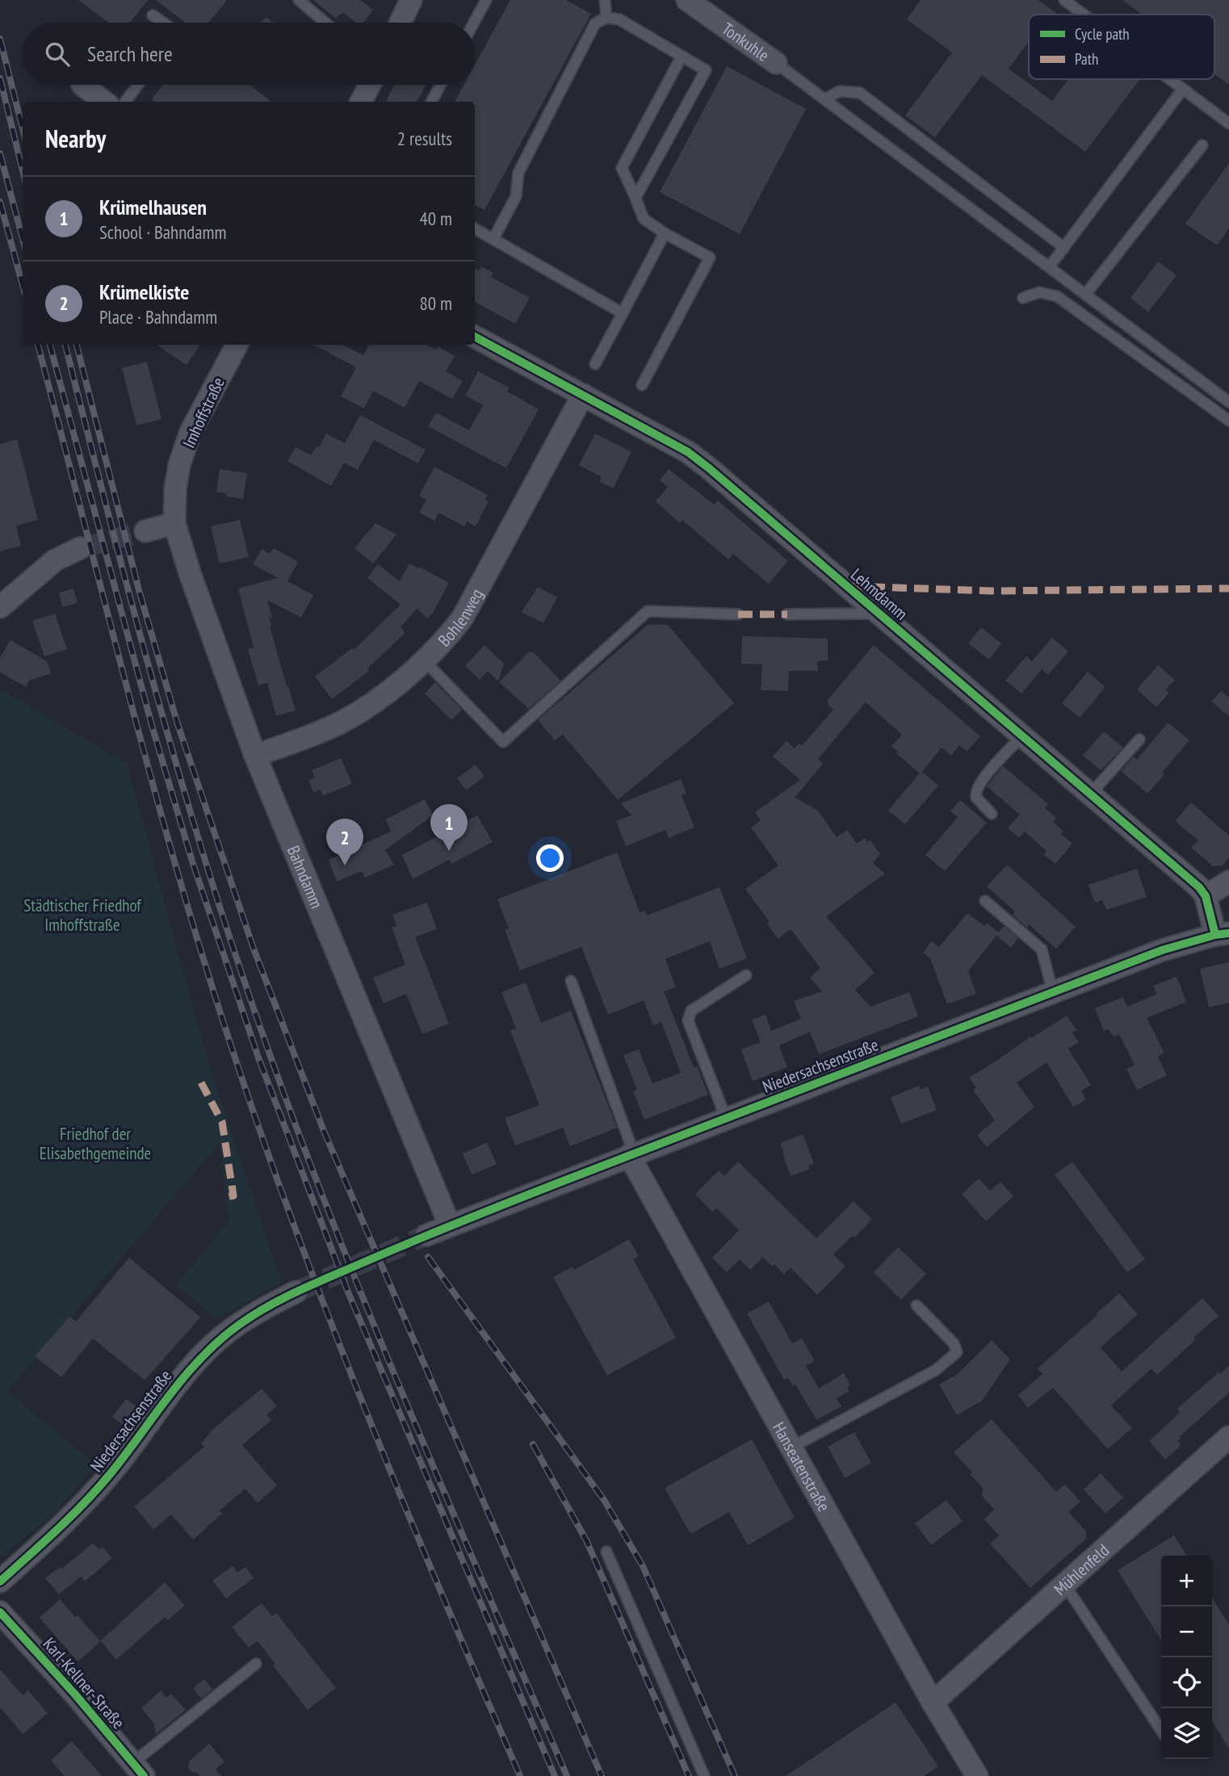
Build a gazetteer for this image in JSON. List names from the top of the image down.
{
  "streets": {
    "street": [
      "Tonkuhle",
      "Imhoffstraße",
      "Lehmdamm",
      "Bohlenweg",
      "Bahndamm",
      "Niedersachsenstraße",
      "Hanseatenstraße",
      "Mühlenfeld",
      "Karl-Kellner-Straße"
    ]
  },
  "crossings": [
    ["Imhoffstraße", "Bahndamm"],
    ["Lehmdamm", "Bohlenweg"],
    ["Bohlenweg", "Bahndamm"],
    ["Bahndamm", "Niedersachsenstraße"],
    ["Niedersachsenstraße", "Hanseatenstraße"],
    ["Hanseatenstraße", "Mühlenfeld"]
  ],
  "parks": ["Städtischer Friedhof Imhoffstraße", "Friedhof der Elisabethgemeinde"],
  "legend": ["Cycle path", "Path"],
  "page": {
    "search": "Search here",
    "heading": ["Nearby", "2 results"],
    "list": [
      {
        "mark": "1",
        "name": "Krümelhausen",
        "note": "School · Bahndamm",
        "value": "40 m"
      },
      {
        "mark": "2",
        "name": "Krümelkiste",
        "note": "Place · Bahndamm",
        "value": "80 m"
      }
    ],
    "pins": ["1", "2"],
    "map_buttons": ["+", "−"]
  }
}
